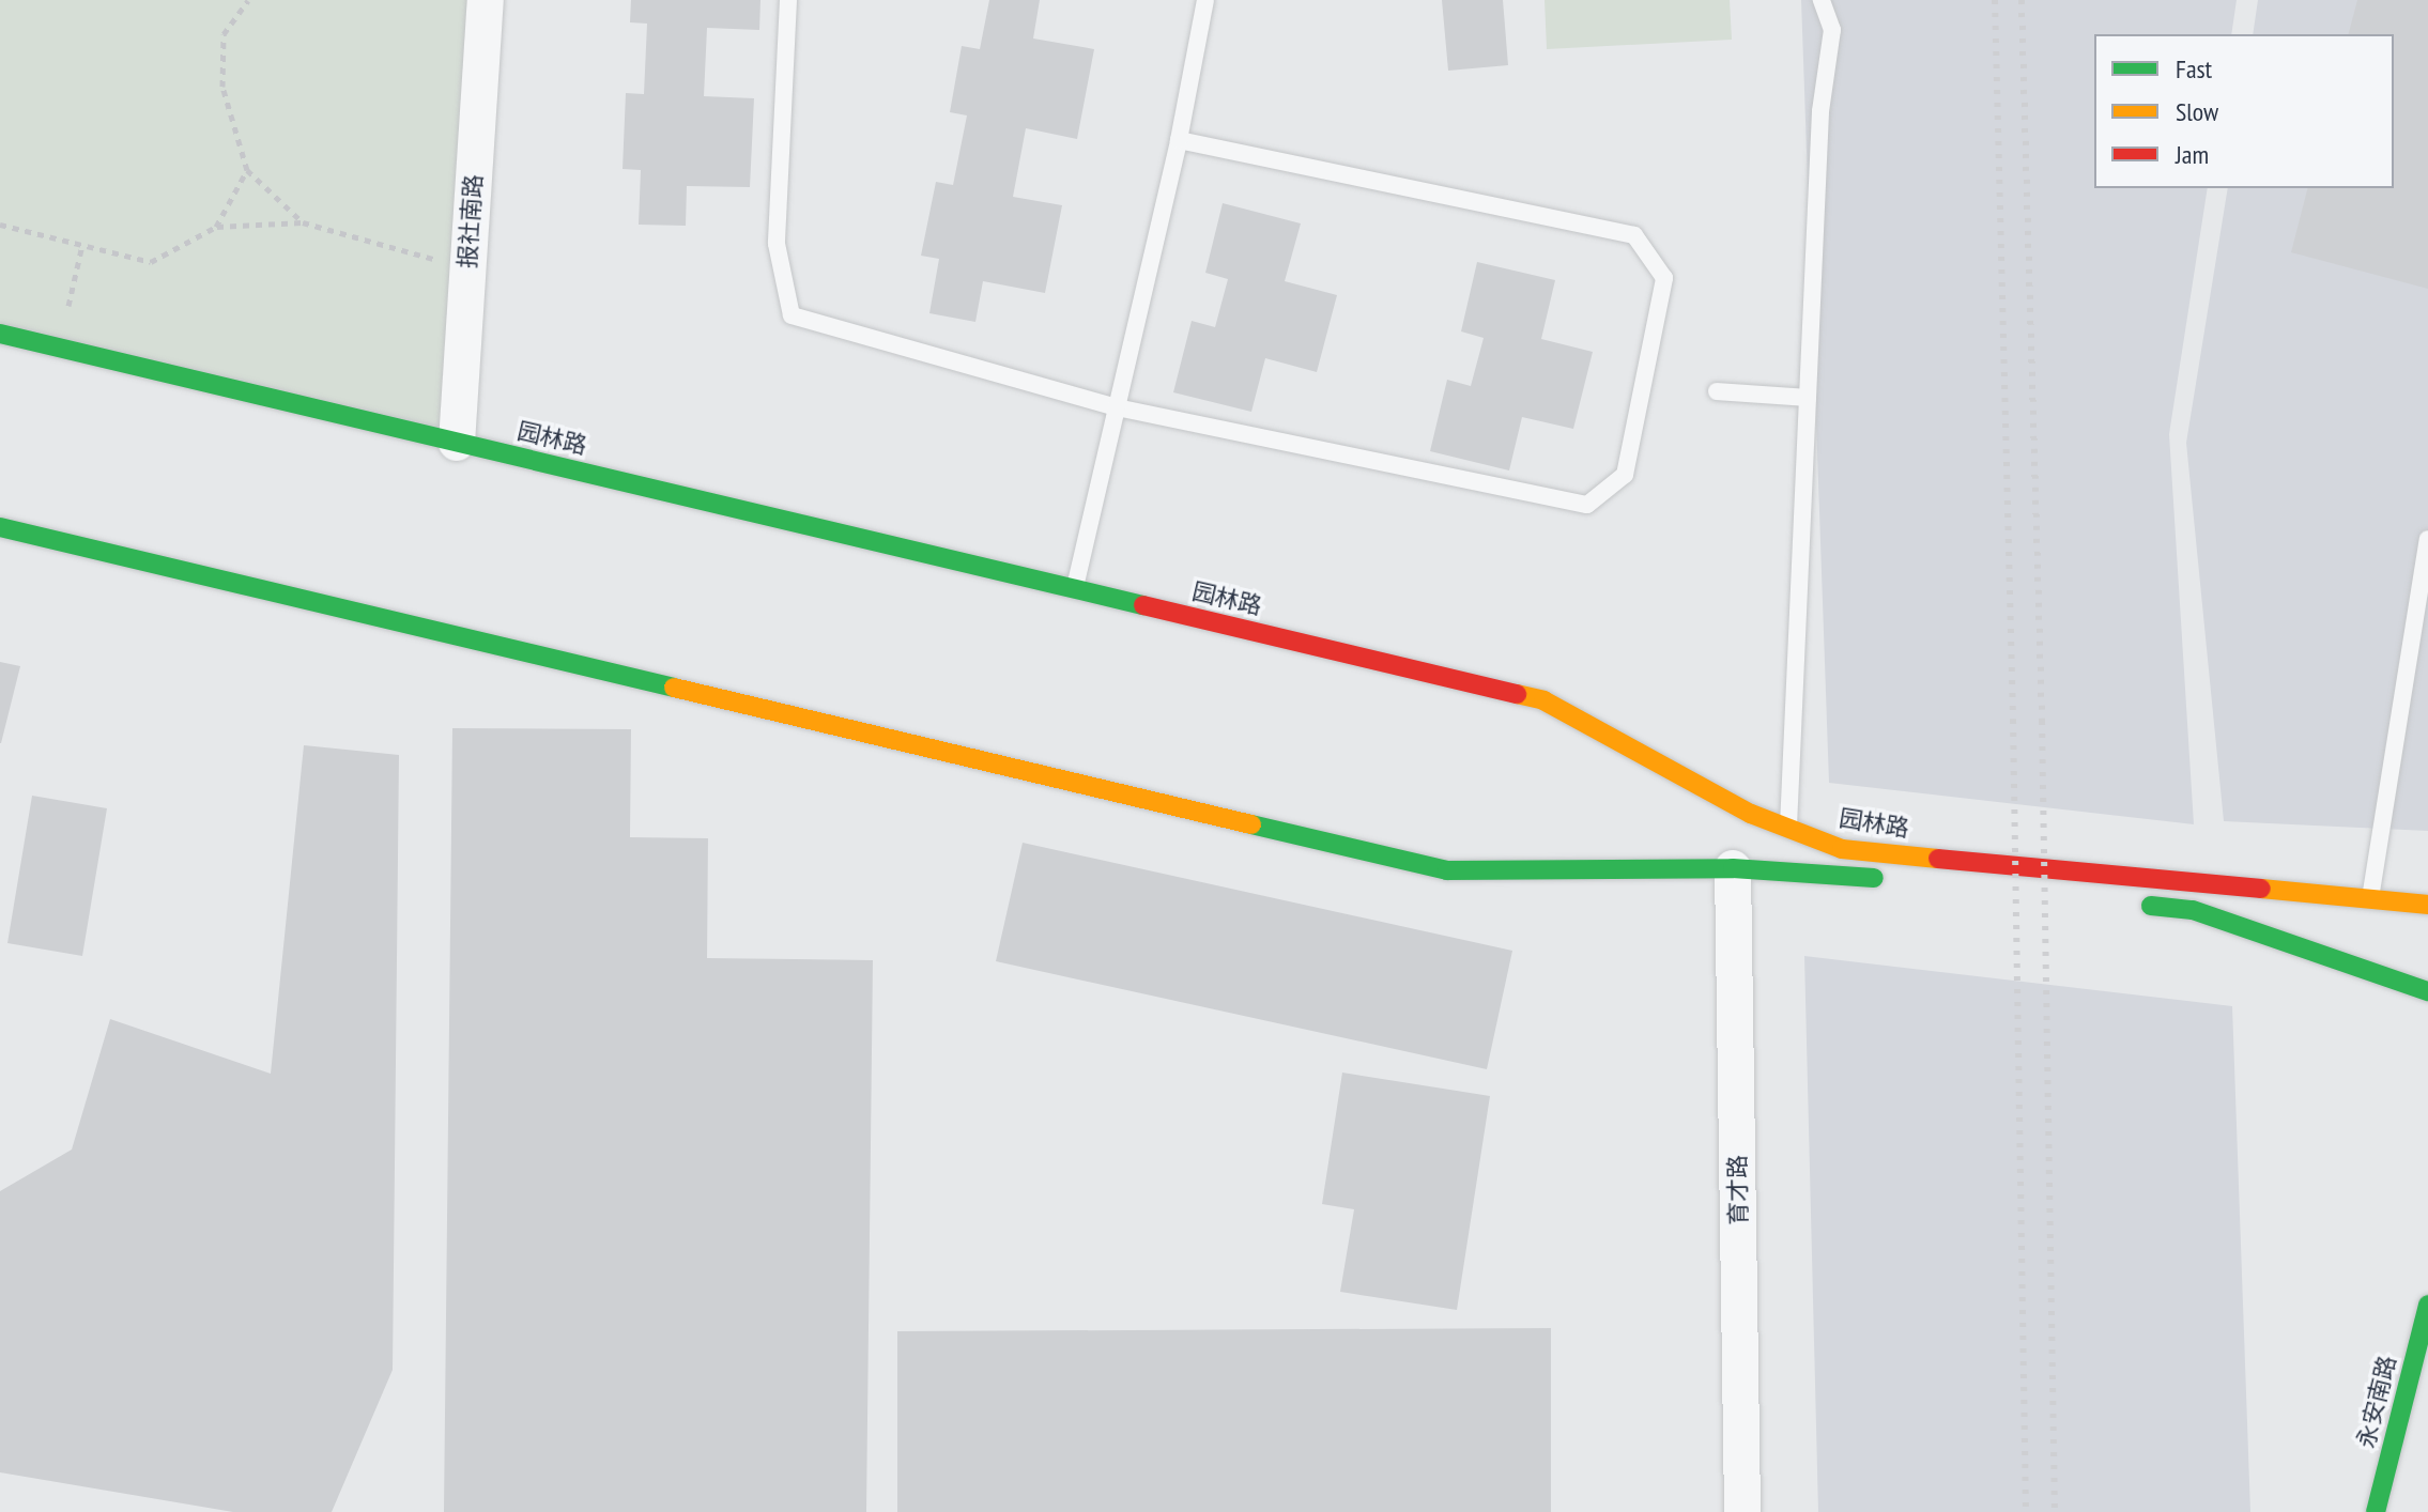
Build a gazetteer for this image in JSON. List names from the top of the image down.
{
  "streets": {
    "main road": ["园林路", "永安南路"],
    "street": ["报社南路", "育才路"]
  },
  "crossings": [
    ["报社南路", "园林路"]
  ],
  "legend": ["Fast", "Slow", "Jam"]
}
